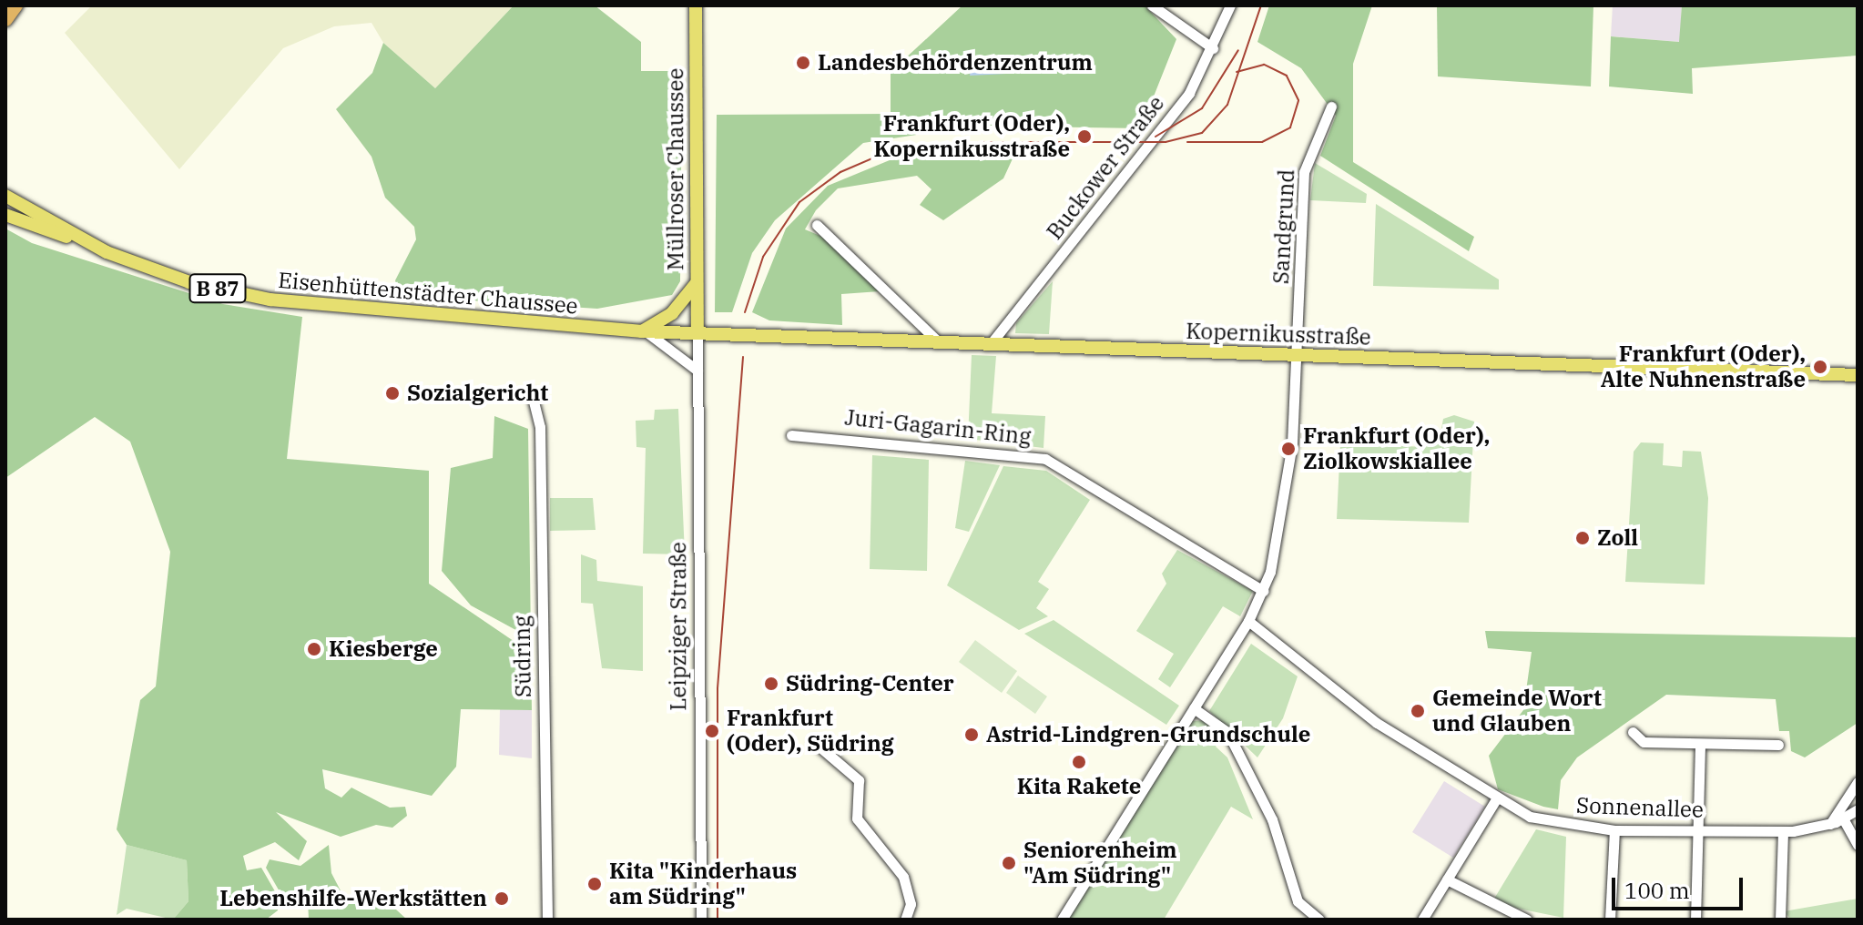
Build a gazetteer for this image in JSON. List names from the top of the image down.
{
  "streets": {
    "main road": [
      "Müllroser Chaussee",
      "B 87",
      "Eisenhüttenstädter Chaussee",
      "Kopernikusstraße"
    ],
    "street": [
      "Buckower Straße",
      "Sandgrund",
      "Juri-Gagarin-Ring",
      "Leipziger Straße",
      "Südring",
      "Sonnenallee"
    ]
  },
  "crossings": [
    ["Buckower Straße", "Kopernikusstraße"],
    ["Müllroser Chaussee", "Eisenhüttenstädter Chaussee"],
    ["Müllroser Chaussee", "Kopernikusstraße"],
    ["Müllroser Chaussee", "Leipziger Straße"],
    ["Sandgrund", "Kopernikusstraße"],
    ["Sandgrund", "Juri-Gagarin-Ring"],
    ["Sandgrund", "Sonnenallee"],
    ["Eisenhüttenstädter Chaussee", "Kopernikusstraße"],
    ["Eisenhüttenstädter Chaussee", "Leipziger Straße"],
    ["Kopernikusstraße", "Leipziger Straße"]
  ],
  "places": [
    "Landesbehördenzentrum",
    "Frankfurt (Oder), Kopernikusstraße",
    "Frankfurt (Oder), Alte Nuhnenstraße",
    "Sozialgericht",
    "Frankfurt (Oder), Ziolkowskiallee",
    "Zoll",
    "Kiesberge",
    "Südring-Center",
    "Gemeinde Wort und Glauben",
    "Frankfurt (Oder), Südring",
    "Astrid-Lindgren-Grundschule",
    "Kita Rakete",
    "Seniorenheim \"Am Südring\"",
    "Kita \"Kinderhaus am Südring\"",
    "Lebenshilfe-Werkstätten"
  ],
  "scale_bar": "100 m"
}
